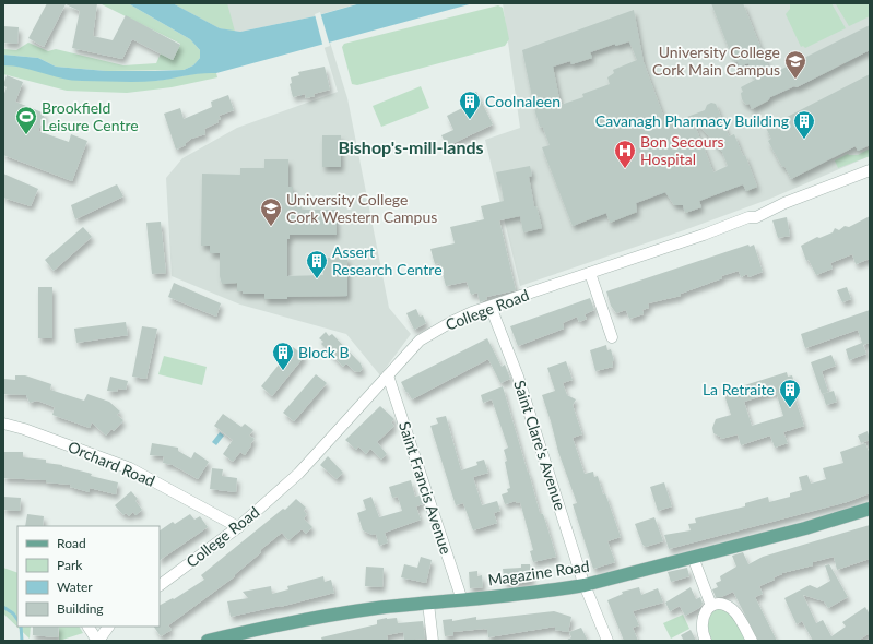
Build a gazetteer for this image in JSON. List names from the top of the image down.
{
  "streets": {
    "main road": ["Magazine Road"],
    "street": [
      "College Road",
      "Saint Clare's Avenue",
      "Orchard Road",
      "Saint Francis Avenue"
    ]
  },
  "crossings": [
    ["College Road", "Saint Clare's Avenue"],
    ["College Road", "Orchard Road"],
    ["College Road", "Saint Francis Avenue"],
    ["Saint Clare's Avenue", "Magazine Road"],
    ["Saint Francis Avenue", "Magazine Road"]
  ],
  "districts": ["Bishop's-mill-lands"],
  "places": {
    "school or university": ["University College Cork Main Campus", "University College Cork Western Campus"],
    "building": [
      "Coolnaleen",
      "Cavanagh Pharmacy Building",
      "Assert Research Centre",
      "Block B",
      "La Retraite"
    ],
    "sports": ["Brookfield Leisure Centre"],
    "hospital": ["Bon Secours Hospital"]
  },
  "legend": [
    "Road",
    "Park",
    "Water",
    "Building"
  ]
}
